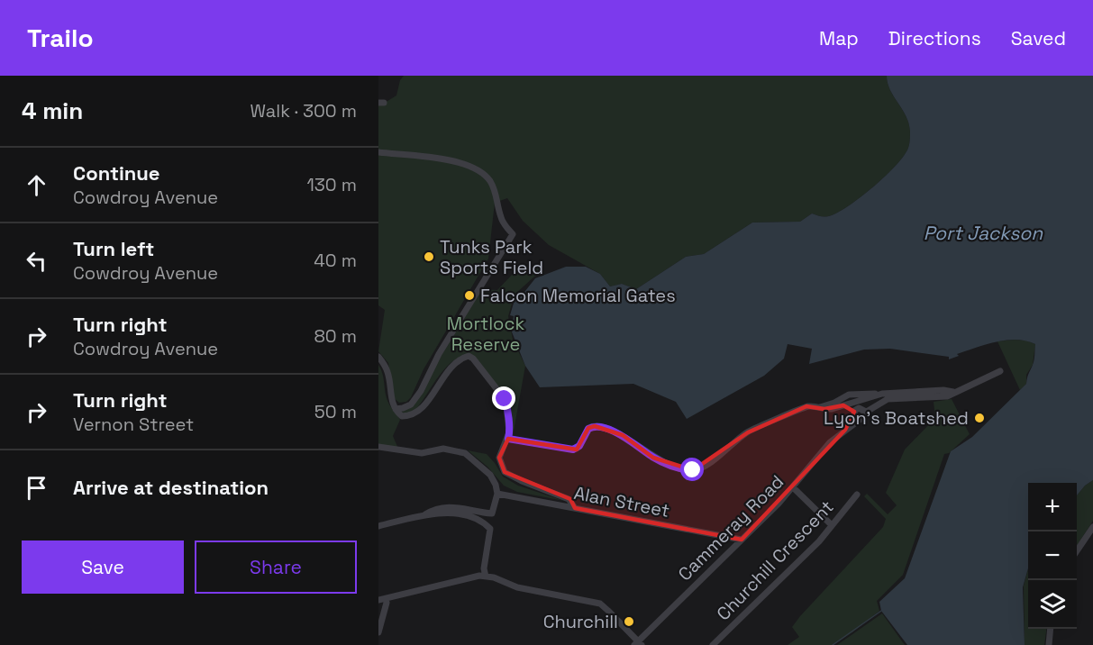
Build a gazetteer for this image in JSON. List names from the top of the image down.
{
  "streets": {
    "street": ["Alan Street", "Cammeray Road", "Churchill Crescent"]
  },
  "crossings": [
    ["Alan Street", "Cammeray Road"]
  ],
  "water": ["Port Jackson"],
  "parks": ["Mortlock Reserve"],
  "places": [
    "Tunks Park Sports Field",
    "Falcon Memorial Gates",
    "Lyon's Boatshed",
    "Churchill"
  ],
  "page": {
    "header": "Trailo",
    "nav": ["Map", "Directions", "Saved"],
    "heading": ["4 min", "Walk · 300 m"],
    "list": [
      ["Continue", "Cowdroy Avenue", "130 m"],
      ["Turn left", "Cowdroy Avenue", "40 m"],
      ["Turn right", "Cowdroy Avenue", "80 m"],
      ["Turn right", "Vernon Street", "50 m"],
      "Arrive at destination"
    ],
    "map_buttons": ["+", "−"],
    "buttons": ["Save", "Share"]
  }
}
